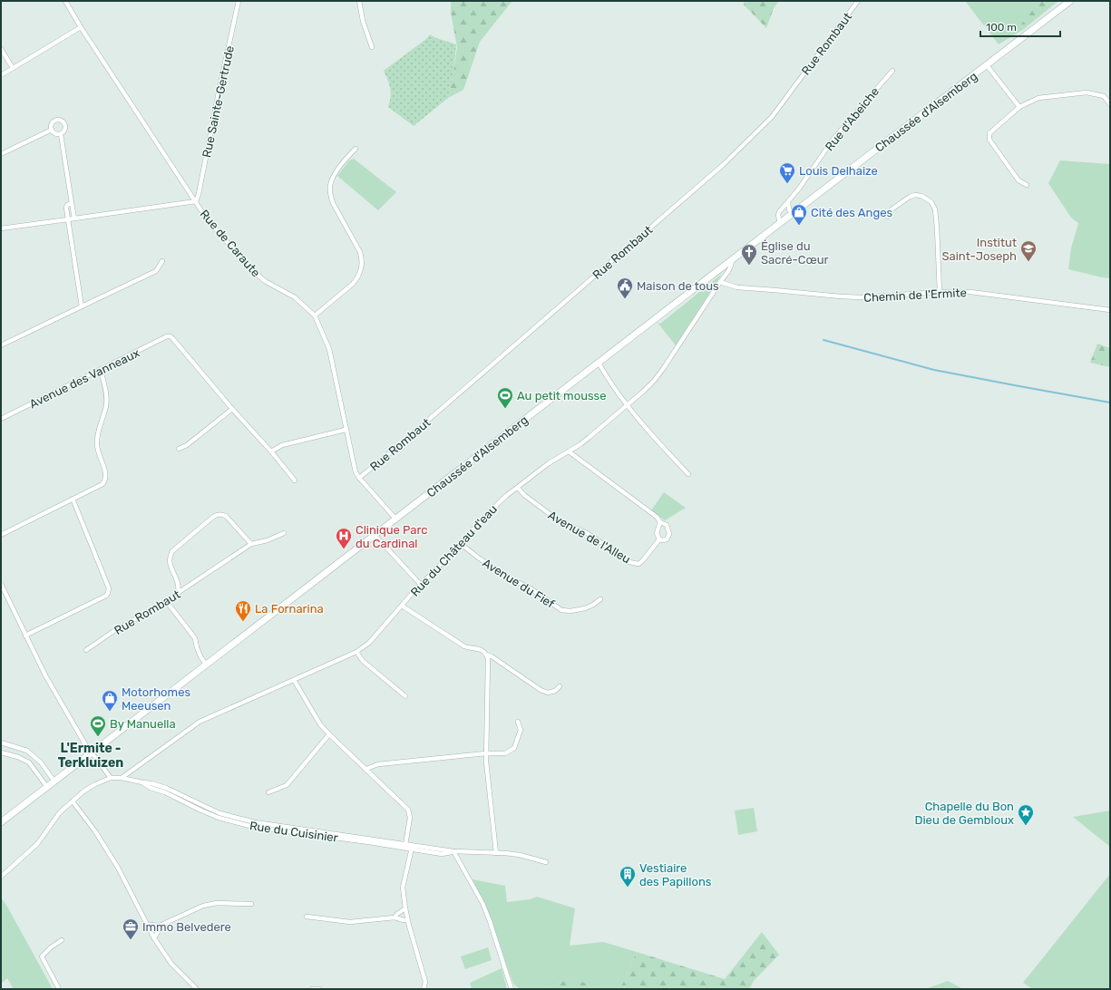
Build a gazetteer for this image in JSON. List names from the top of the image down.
{
  "streets": {
    "main road": ["Chaussée d'Alsemberg"],
    "street": [
      "Rue Rombaut",
      "Rue Sainte-Gertrude",
      "Rue d'Abeiche",
      "Rue de Caraute",
      "Chemin de l'Ermite",
      "Avenue des Vanneaux",
      "Avenue de l'Alleu",
      "Rue du Château d'eau",
      "Avenue du Fief",
      "Rue du Cuisinier"
    ]
  },
  "crossings": [
    ["Rue Rombaut", "Rue de Caraute"],
    ["Rue Sainte-Gertrude", "Rue de Caraute"],
    ["Chaussée d'Alsemberg", "Rue d'Abeiche"],
    ["Chaussée d'Alsemberg", "Rue de Caraute"],
    ["Chaussée d'Alsemberg", "Rue du Château d'eau"],
    ["Chemin de l'Ermite", "Rue du Château d'eau"],
    ["Avenue de l'Alleu", "Rue du Château d'eau"],
    ["Rue du Château d'eau", "Avenue du Fief"],
    ["Rue du Château d'eau", "Rue du Cuisinier"]
  ],
  "districts": ["L'Ermite - Terkluizen"],
  "places": {
    "supermarket": ["Louis Delhaize"],
    "shop": ["Cité des Anges", "Motorhomes Meeusen"],
    "school or university": ["Institut Saint-Joseph"],
    "church": ["Église du Sacré-Cœur"],
    "public building": ["Maison de tous"],
    "sports": ["Au petit mousse", "By Manuella"],
    "hospital": ["Clinique Parc du Cardinal"],
    "restaurant": ["La Fornarina"],
    "place": ["Chapelle du Bon Dieu de Gembloux"],
    "building": ["Vestiaire des Papillons"],
    "office": ["Immo Belvedere"]
  },
  "scale_bar": "100 m"
}
